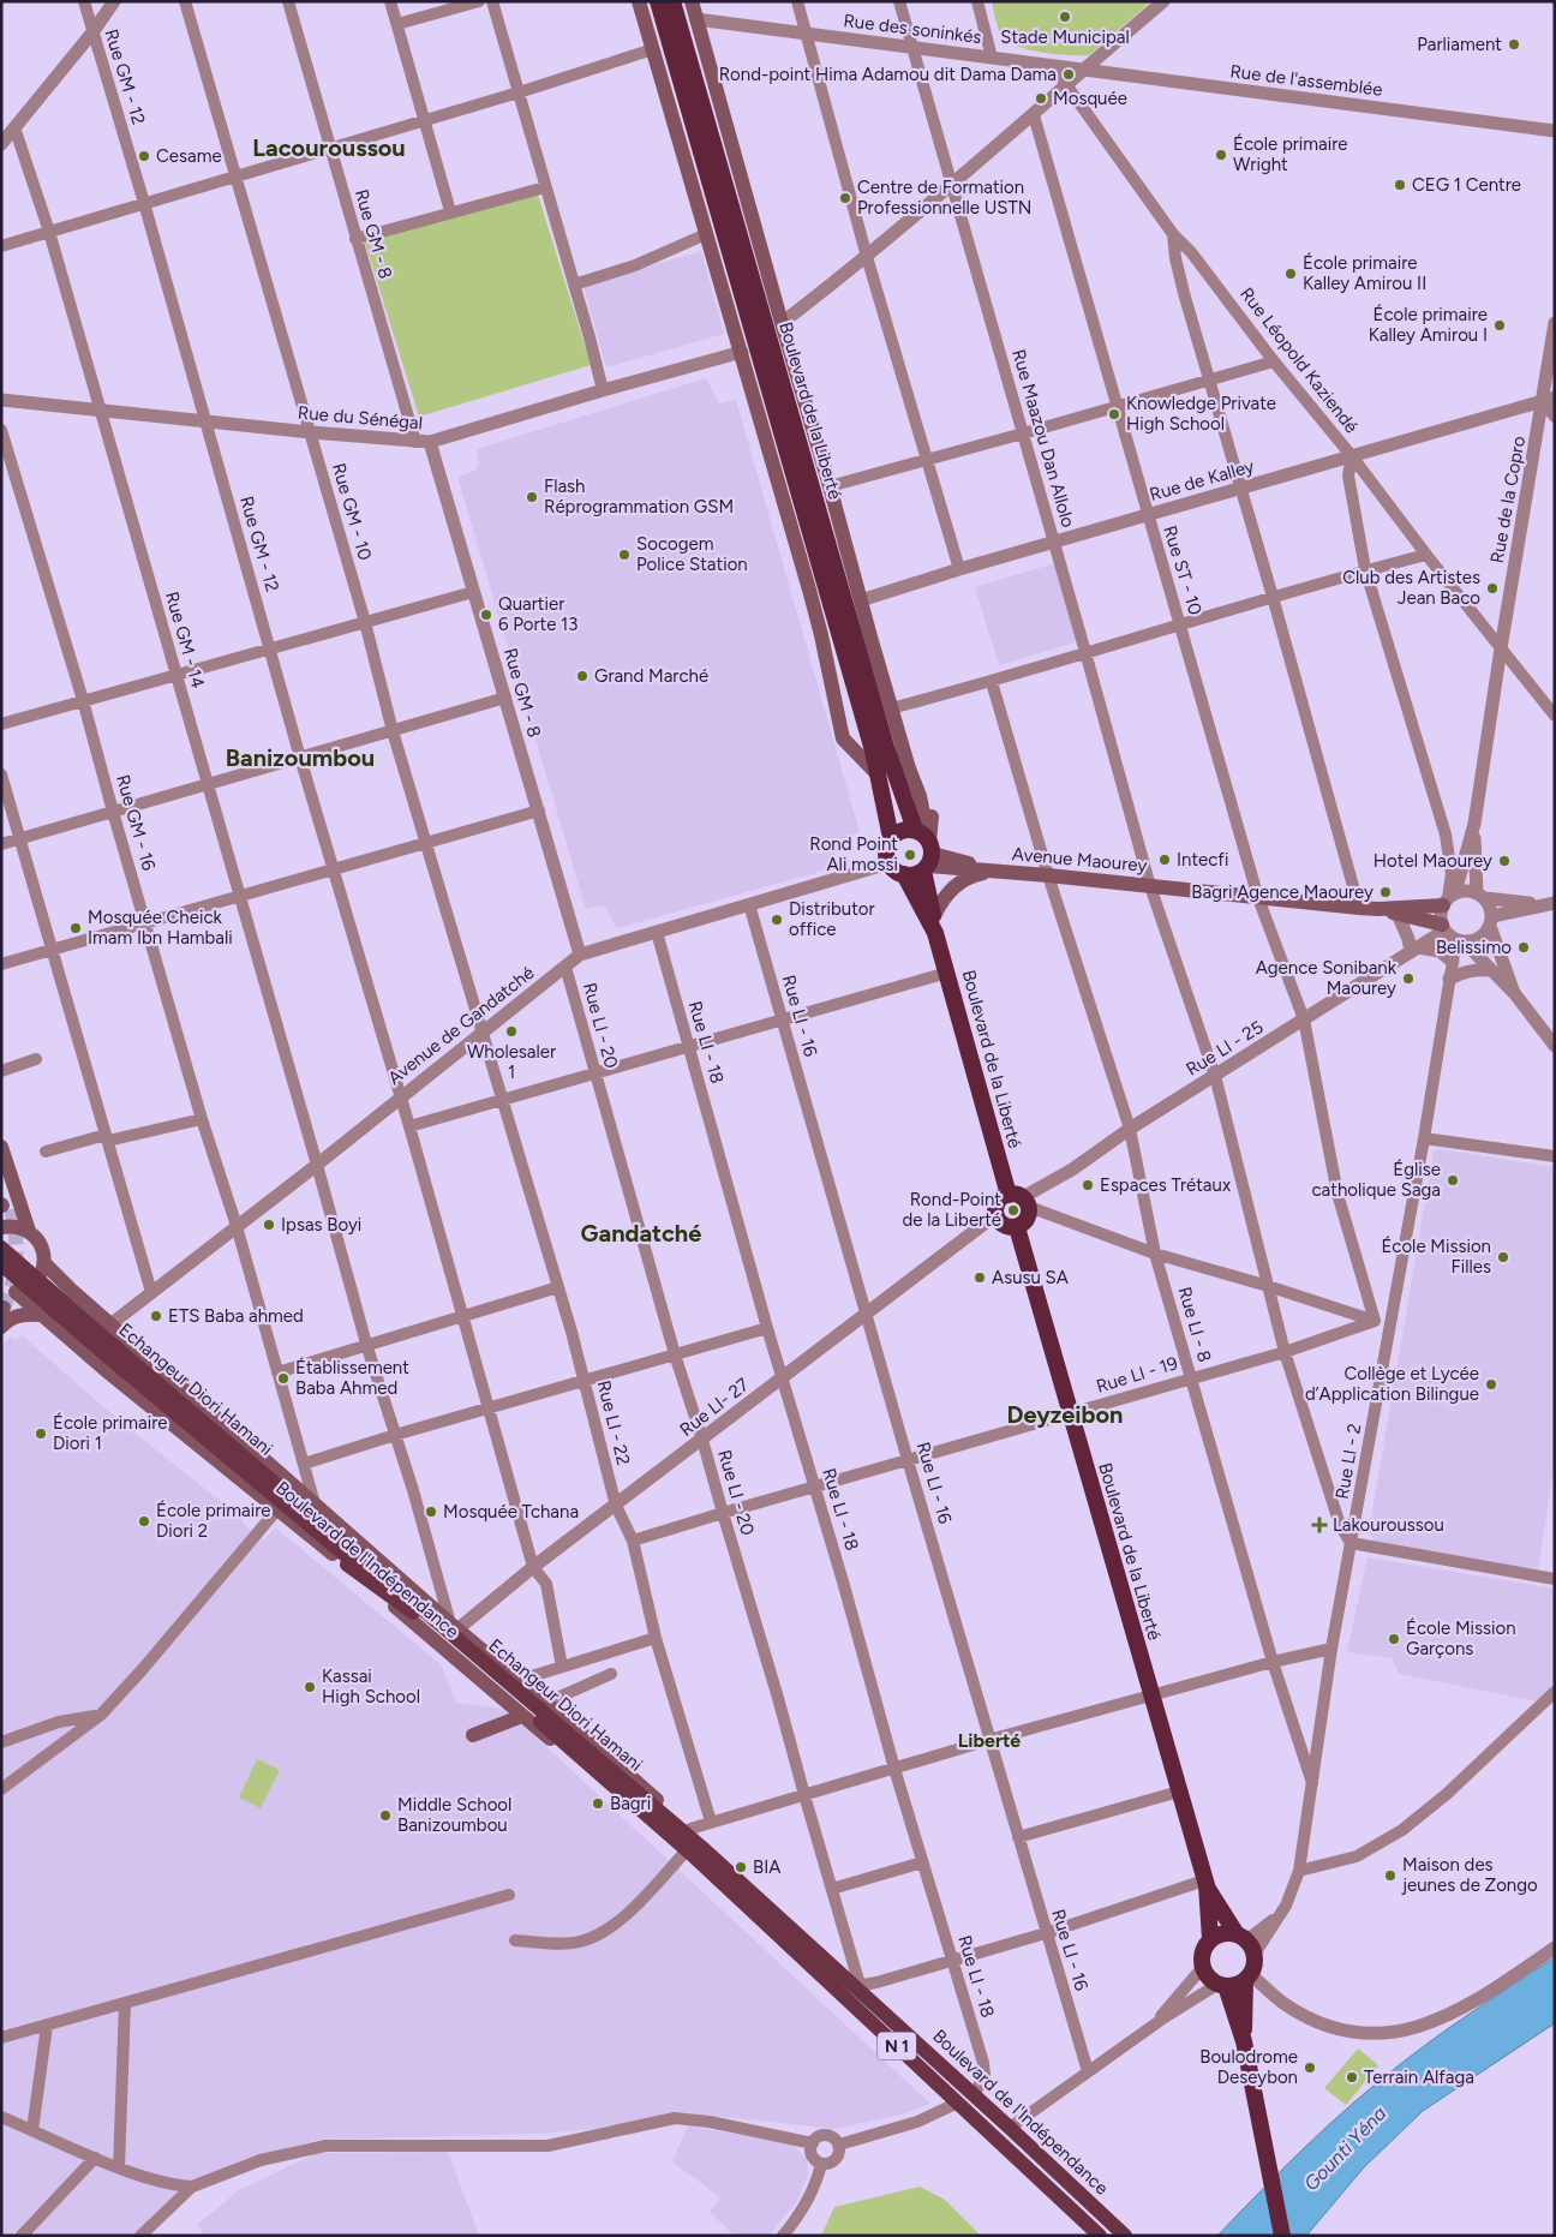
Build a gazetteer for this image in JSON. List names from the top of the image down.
{
  "streets": {
    "highway": ["Boulevard de la Liberté"],
    "main road": [
      "Avenue Maourey",
      "Echangeur Diori Hamani",
      "Boulevard de l'Indépendance",
      "N 1"
    ],
    "street": [
      "Rue des soninkés",
      "Rue GM - 12",
      "Rue de l'assemblée",
      "Rue GM - 8",
      "Rue Léopold Kaziendé",
      "Rue du Sénégal",
      "Rue Maazou Dan Allolo",
      "Rue de Kalley",
      "Rue de la Copro",
      "Rue GM - 10",
      "Rue ST - 10",
      "Rue GM - 14",
      "Rue GM - 16",
      "Rue LI - 16",
      "Avenue de Gandatché",
      "Rue LI - 20",
      "Rue LI - 18",
      "Rue LI - 25",
      "Rue LI - 8",
      "Rue LI - 19",
      "Rue LI- 27",
      "Rue LI - 22",
      "Rue LI - 2"
    ]
  },
  "crossings": [
    ["Rue des soninkés", "Rue de l'assemblée"],
    ["Rue des soninkés", "Rue Léopold Kaziendé"],
    ["Rue des soninkés", "Boulevard de la Liberté"],
    ["Rue des soninkés", "Rue Maazou Dan Allolo"],
    ["Rue GM - 12", "Rue du Sénégal"],
    ["Rue GM - 12", "Avenue de Gandatché"],
    ["Rue GM - 12", "Rue LI- 27"],
    ["Rue de l'assemblée", "Rue Léopold Kaziendé"],
    ["Rue GM - 8", "Rue du Sénégal"],
    ["Rue GM - 8", "Avenue de Gandatché"],
    ["Rue Léopold Kaziendé", "Rue de Kalley"],
    ["Rue Léopold Kaziendé", "Rue de la Copro"],
    ["Rue Léopold Kaziendé", "Avenue Maourey"],
    ["Rue Léopold Kaziendé", "Rue LI - 25"],
    ["Rue Léopold Kaziendé", "Rue LI - 2"],
    ["Boulevard de la Liberté", "Rue de Kalley"],
    ["Boulevard de la Liberté", "Avenue Maourey"],
    ["Boulevard de la Liberté", "Avenue de Gandatché"],
    ["Boulevard de la Liberté", "Rue LI - 25"],
    ["Boulevard de la Liberté", "Rue LI - 19"],
    ["Boulevard de la Liberté", "Rue LI- 27"],
    ["Boulevard de la Liberté", "Rue LI - 2"],
    ["Rue du Sénégal", "Rue GM - 10"],
    ["Rue du Sénégal", "Rue GM - 14"],
    ["Rue Maazou Dan Allolo", "Rue de Kalley"],
    ["Rue Maazou Dan Allolo", "Avenue Maourey"],
    ["Rue Maazou Dan Allolo", "Rue LI - 25"],
    ["Rue Maazou Dan Allolo", "Rue LI - 19"],
    ["Rue Maazou Dan Allolo", "Rue LI - 2"],
    ["Rue de Kalley", "Rue de la Copro"],
    ["Rue de Kalley", "Rue ST - 10"],
    ["Rue de la Copro", "Avenue Maourey"],
    ["Rue de la Copro", "Rue LI - 25"],
    ["Rue de la Copro", "Rue LI - 2"],
    ["Rue GM - 10", "Avenue de Gandatché"],
    ["Rue GM - 10", "Rue LI - 22"],
    ["Rue ST - 10", "Avenue Maourey"],
    ["Rue ST - 10", "Rue LI - 25"],
    ["Rue ST - 10", "Rue LI - 19"],
    ["Rue GM - 14", "Avenue de Gandatché"],
    ["Rue GM - 14", "Rue LI- 27"],
    ["Rue GM - 14", "Boulevard de l'Indépendance"],
    ["Rue GM - 16", "Avenue de Gandatché"],
    ["Rue GM - 16", "Boulevard de l'Indépendance"],
    ["Avenue Maourey", "Avenue de Gandatché"],
    ["Avenue Maourey", "Rue LI - 25"],
    ["Avenue Maourey", "Rue LI - 8"],
    ["Avenue Maourey", "Rue LI - 2"],
    ["Rue LI - 16", "Avenue de Gandatché"],
    ["Rue LI - 16", "Rue LI - 19"],
    ["Rue LI - 16", "Rue LI- 27"],
    ["Avenue de Gandatché", "Rue LI - 20"],
    ["Avenue de Gandatché", "Rue LI - 18"],
    ["Avenue de Gandatché", "Rue LI - 22"],
    ["Avenue de Gandatché", "Boulevard de l'Indépendance"],
    ["Rue LI - 20", "Rue LI - 19"],
    ["Rue LI - 20", "Rue LI- 27"],
    ["Rue LI - 20", "Boulevard de l'Indépendance"],
    ["Rue LI - 18", "Rue LI - 19"],
    ["Rue LI - 18", "Rue LI- 27"],
    ["Rue LI - 18", "Boulevard de l'Indépendance"],
    ["Rue LI - 25", "Rue LI - 8"],
    ["Rue LI - 25", "Rue LI- 27"],
    ["Rue LI - 25", "Rue LI - 2"],
    ["Rue LI - 8", "Rue LI - 19"],
    ["Rue LI - 8", "Rue LI - 2"],
    ["Rue LI - 19", "Rue LI - 22"],
    ["Echangeur Diori Hamani", "Boulevard de l'Indépendance"],
    ["Rue LI- 27", "Rue LI - 22"],
    ["Rue LI- 27", "Boulevard de l'Indépendance"]
  ],
  "districts": [
    "Lacouroussou",
    "Banizoumbou",
    "Gandatché",
    "Deyzeibon",
    "Liberté"
  ],
  "water": ["Gounti Yéna"],
  "places": {
    "other": [
      "Stade Municipal",
      "Parliament",
      "Rond-point Hima Adamou dit Dama Dama",
      "Mosquée",
      "École primaire Wright",
      "Cesame",
      "CEG 1 Centre",
      "Centre de Formation Professionnelle USTN",
      "École primaire Kalley Amirou II",
      "École primaire Kalley Amirou I",
      "Knowledge Private High School",
      "Flash Réprogrammation GSM",
      "Socogem Police Station",
      "Club des Artistes Jean Baco",
      "Quartier 6 Porte 13",
      "Grand Marché",
      "Rond Point Ali mossi",
      "Intecfi",
      "Hotel Maourey",
      "Bagri Agence Maourey",
      "Distributor office",
      "Mosquée Cheick Imam Ibn Hambali",
      "Belissimo",
      "Agence Sonibank Maourey",
      "Wholesaler 1",
      "Église catholique Saga",
      "Espaces Trétaux",
      "Rond-Point de la Liberté",
      "Ipsas Boyi",
      "École Mission Filles",
      "Asusu SA",
      "ETS Baba ahmed",
      "Établissement Baba Ahmed",
      "Collège et Lycée d’Application Bilingue",
      "École primaire Diori 1",
      "Mosquée Tchana",
      "École primaire Diori 2",
      "École Mission Garçons",
      "Kassai High School",
      "Bagri",
      "Middle School Banizoumbou",
      "BIA",
      "Maison des jeunes de Zongo",
      "Boulodrome Deseybon",
      "Terrain Alfaga"
    ],
    "health": ["Lakouroussou"]
  }
}
